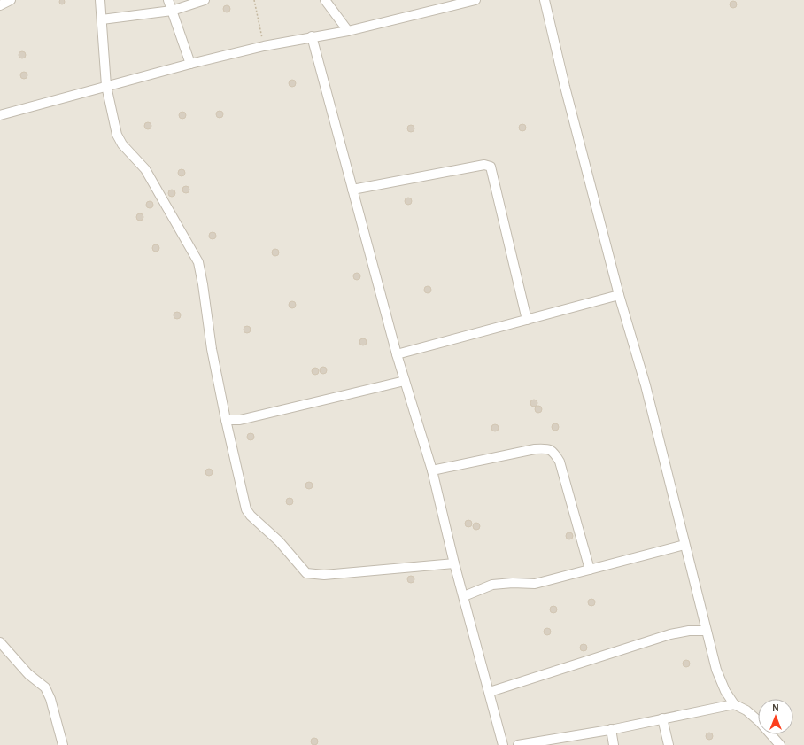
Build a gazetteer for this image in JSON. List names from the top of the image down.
{
  "north": "top"
}
